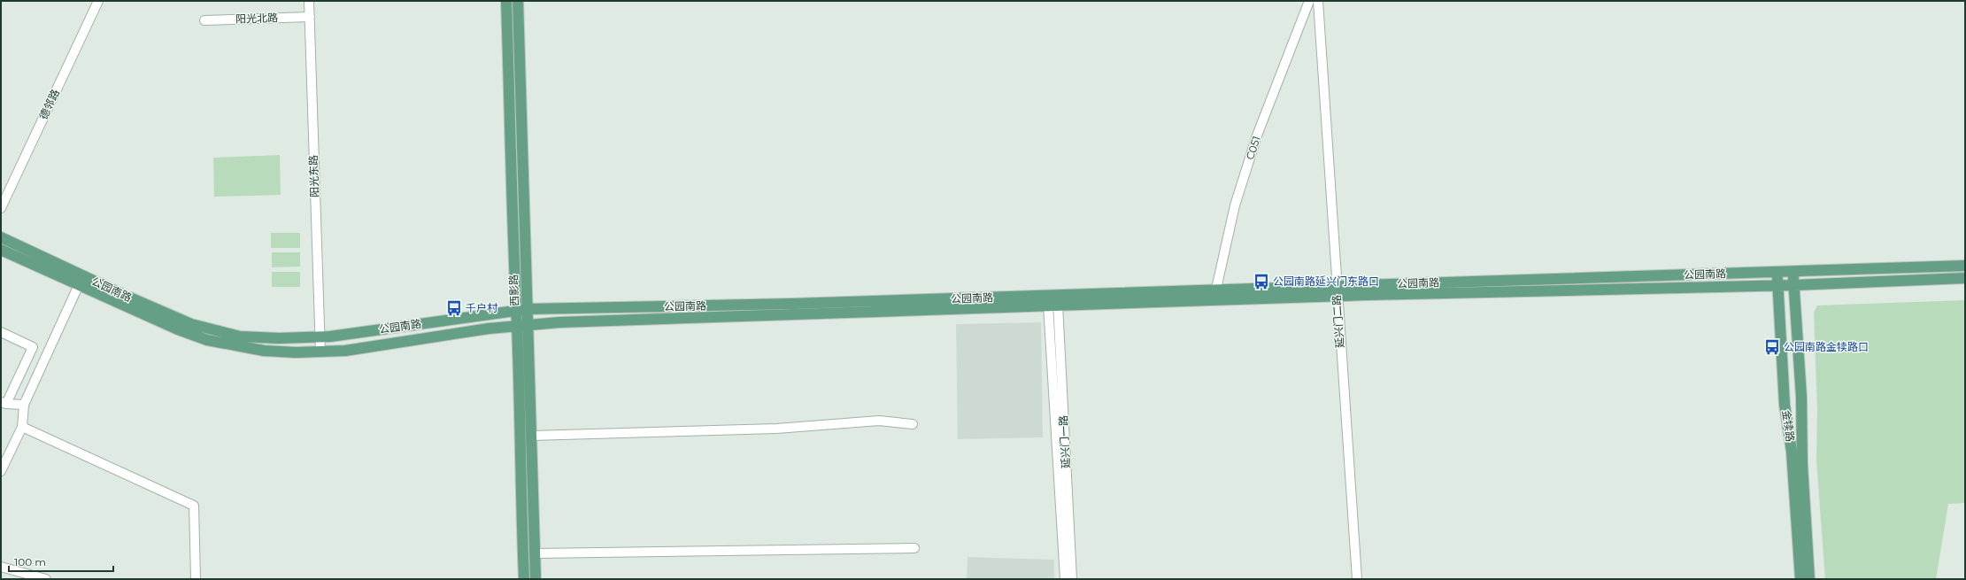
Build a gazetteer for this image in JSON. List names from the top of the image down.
{
  "streets": {
    "main road": ["公园南路", "西影路", "金犊路"],
    "street": [
      "阳光北路",
      "德邻路",
      "C051",
      "阳光东路",
      "延兴门二路",
      "延兴门一路"
    ]
  },
  "crossings": [
    ["阳光北路", "阳光东路"],
    ["C051", "公园南路"],
    ["阳光东路", "公园南路"],
    ["公园南路", "西影路"],
    ["公园南路", "延兴门二路"],
    ["公园南路", "金犊路"],
    ["公园南路", "延兴门一路"]
  ],
  "places": {
    "bus stop": ["公园南路延兴门东路口", "千户村", "公园南路金犊路口"]
  },
  "scale_bar": "100 m"
}
